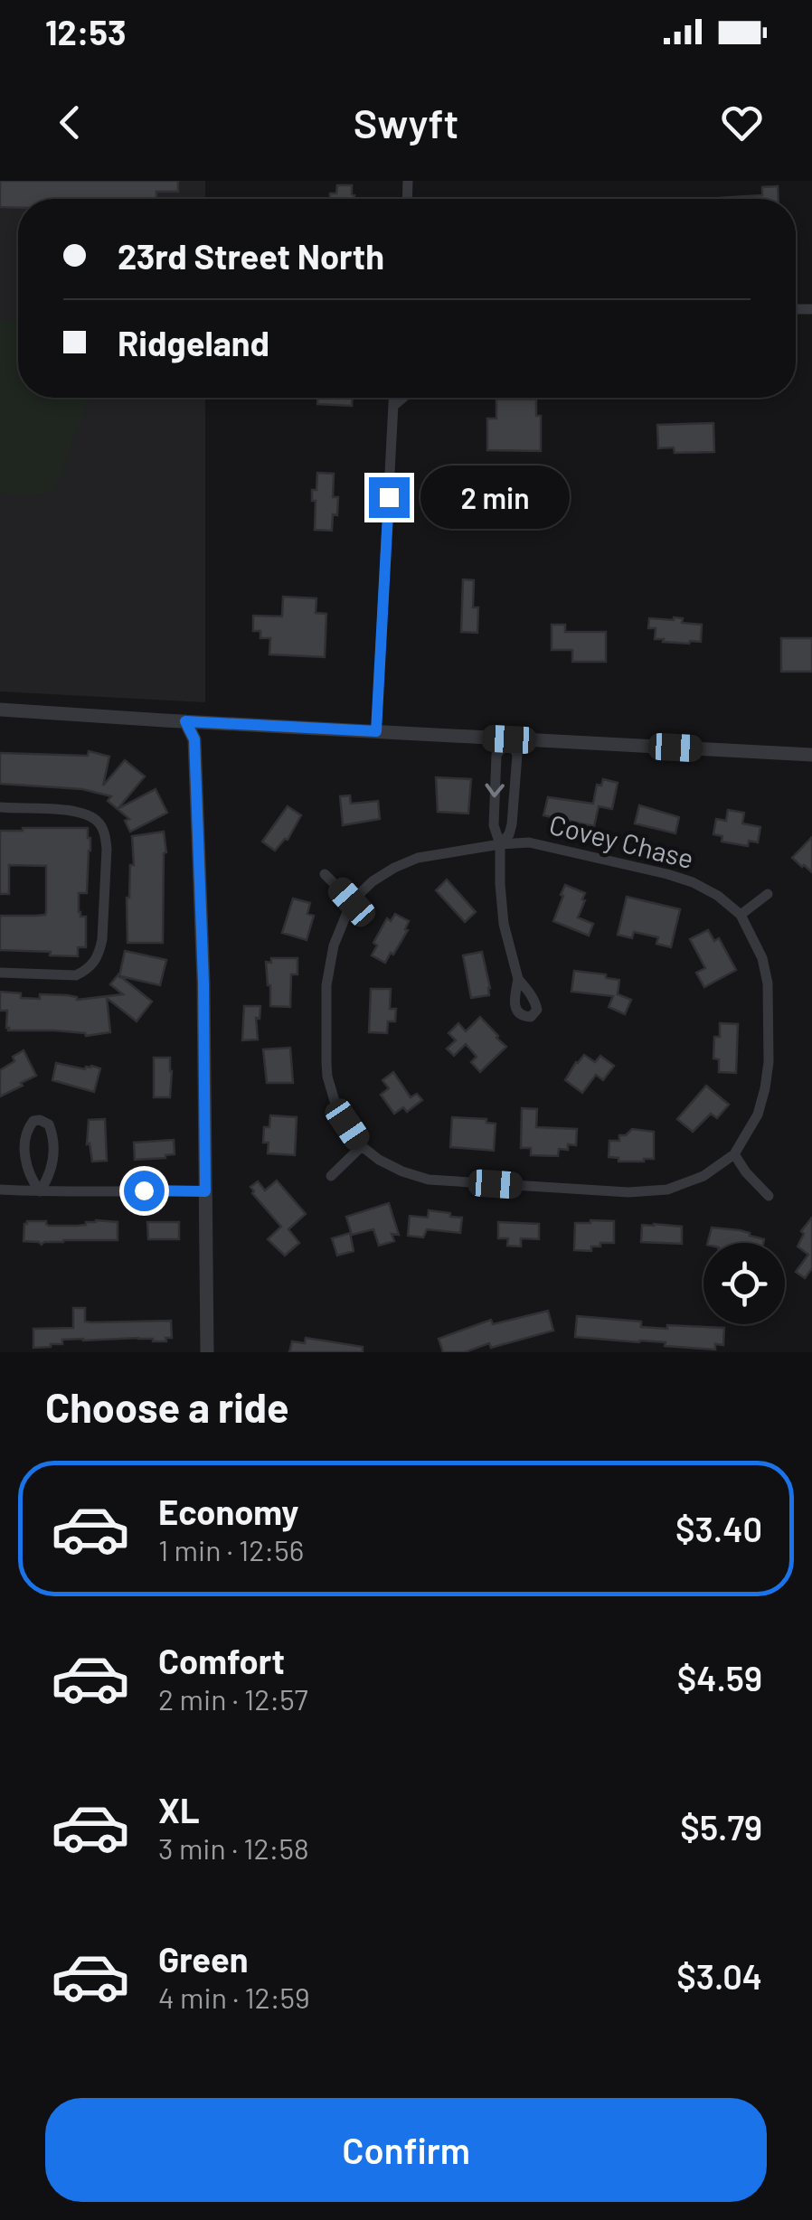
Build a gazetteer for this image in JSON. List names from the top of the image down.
{
  "streets": {
    "street": ["Covey Chase"]
  },
  "page": {
    "status": "12:53",
    "header": "Swyft",
    "banner": ["23rd Street North", "Ridgeland"],
    "bubble": "2 min",
    "heading": "Choose a ride",
    "list": [
      {
        "name": "Economy",
        "note": "1 min · 12:56",
        "value": "$3.40"
      },
      {
        "name": "Comfort",
        "note": "2 min · 12:57",
        "value": "$4.59"
      },
      {
        "name": "XL",
        "note": "3 min · 12:58",
        "value": "$5.79"
      },
      {
        "name": "Green",
        "note": "4 min · 12:59",
        "value": "$3.04"
      }
    ],
    "buttons": "Confirm"
  }
}
